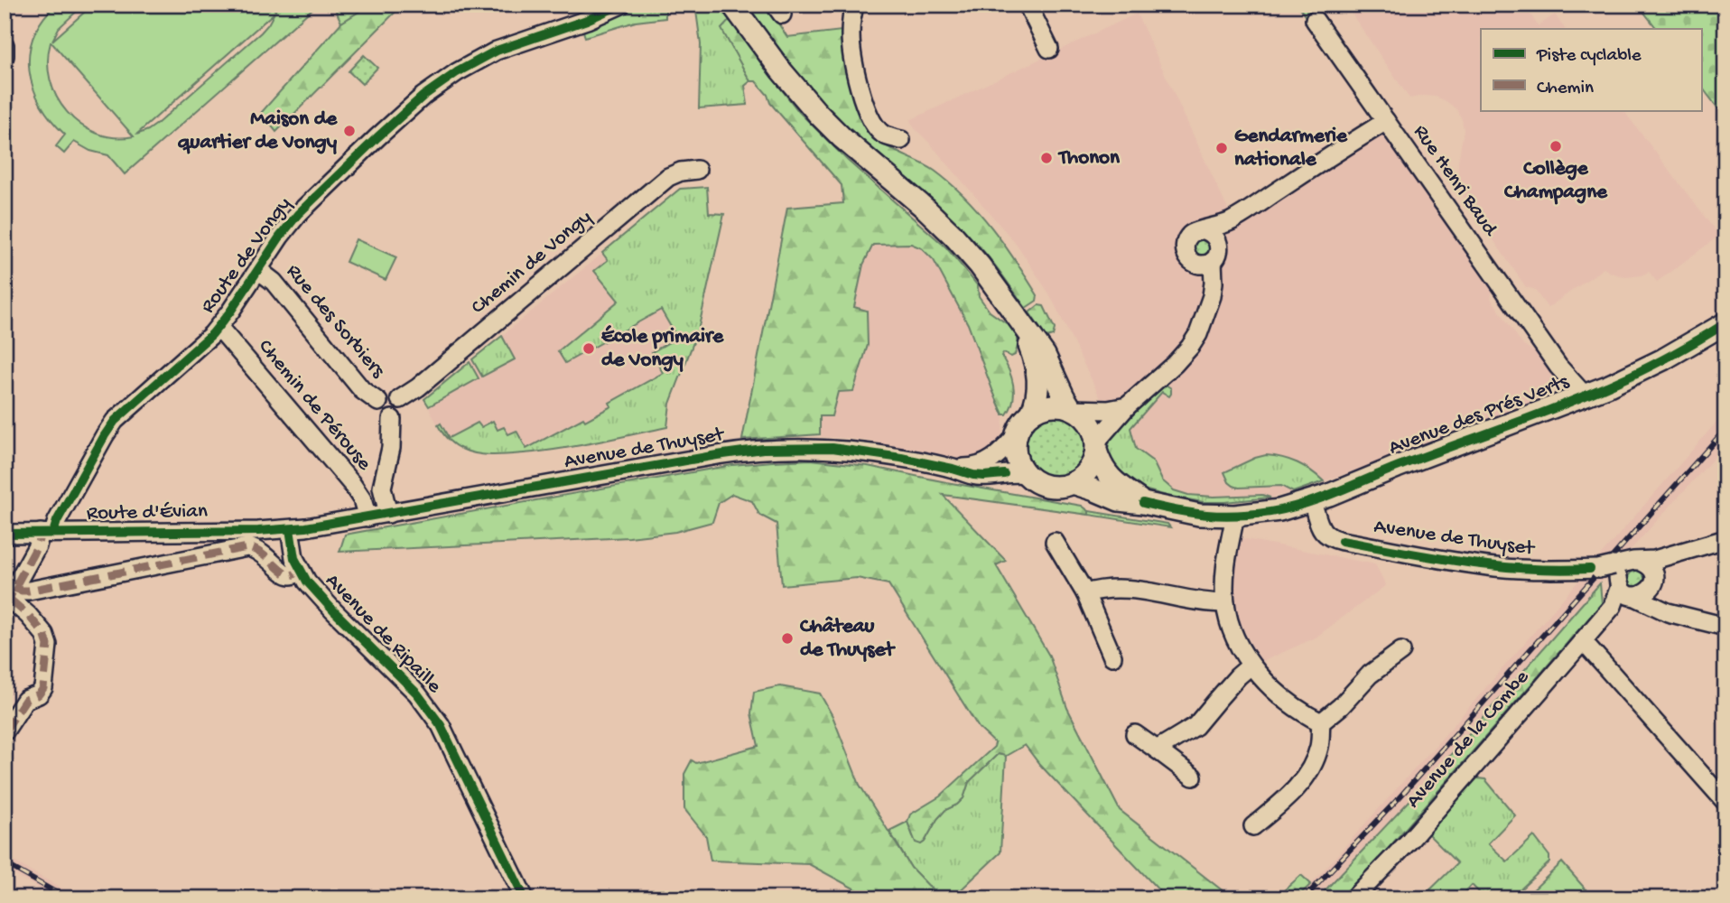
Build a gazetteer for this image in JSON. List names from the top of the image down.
{
  "streets": {
    "main road": ["Avenue des Prés Verts"],
    "street": [
      "Rue Henri Baud",
      "Route de Vongy",
      "Chemin de Vongy",
      "Rue des Sorbiers",
      "Chemin de Pérouse",
      "Avenue de Thuyset",
      "Route d'Évian",
      "Avenue de Ripaille",
      "Avenue de la Combe"
    ]
  },
  "crossings": [
    ["Rue Henri Baud", "Avenue des Prés Verts"],
    ["Route de Vongy", "Rue des Sorbiers"],
    ["Route de Vongy", "Chemin de Pérouse"],
    ["Route de Vongy", "Route d'Évian"],
    ["Chemin de Vongy", "Rue des Sorbiers"],
    ["Chemin de Pérouse", "Avenue de Thuyset"],
    ["Avenue des Prés Verts", "Avenue de Thuyset"],
    ["Avenue de Thuyset", "Route d'Évian"],
    ["Avenue de Thuyset", "Avenue de Ripaille"],
    ["Avenue de Thuyset", "Avenue de la Combe"],
    ["Route d'Évian", "Avenue de Ripaille"]
  ],
  "places": [
    "Maison de quartier de Vongy",
    "Collège Champagne",
    "Gendarmerie nationale",
    "Thonon",
    "École primaire de Vongy",
    "Château de Thuyset"
  ],
  "legend": ["Piste cyclable", "Chemin"]
}
